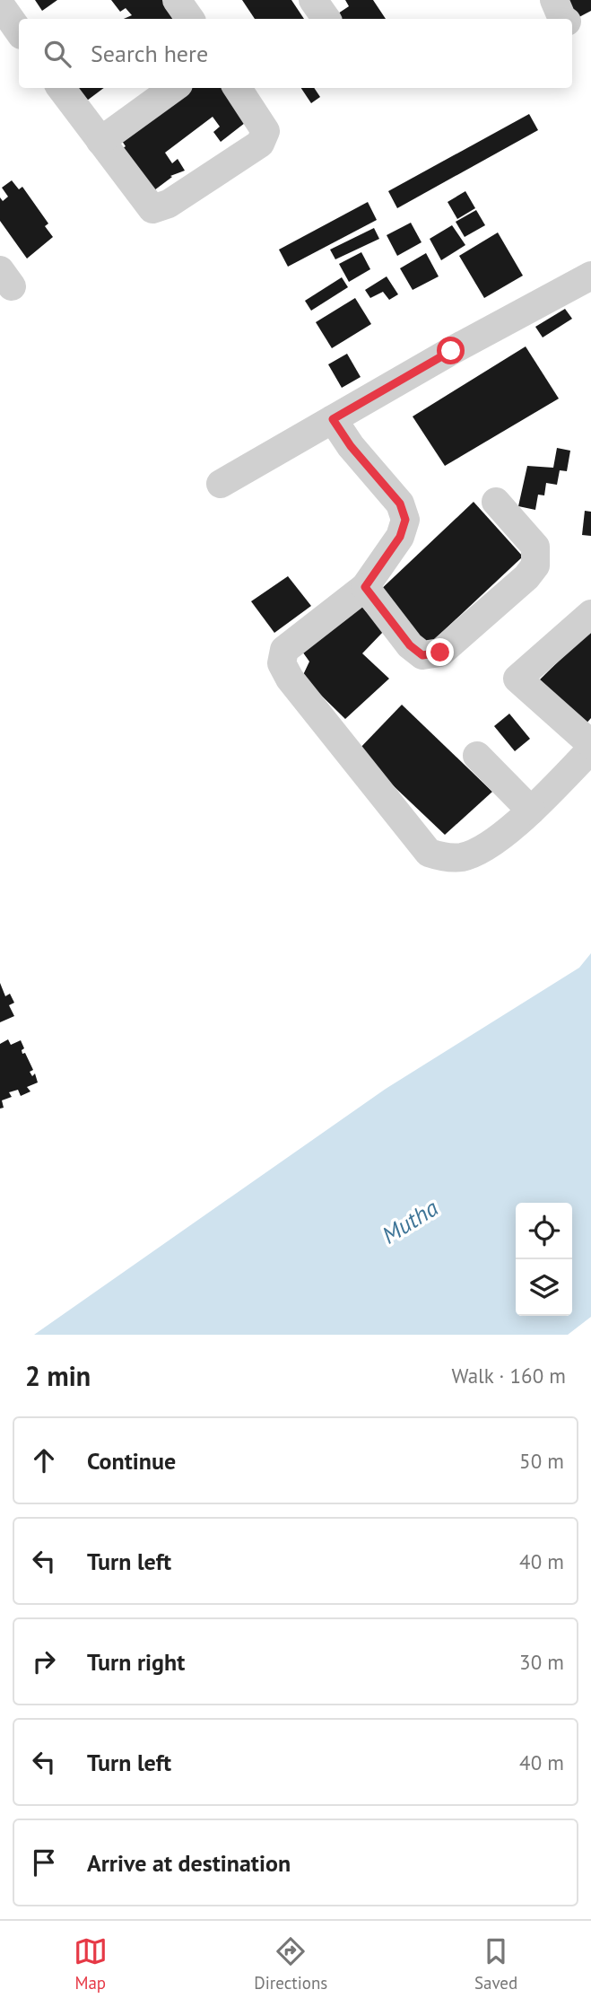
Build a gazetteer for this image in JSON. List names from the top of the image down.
{
  "water": ["Mutha"],
  "page": {
    "search": "Search here",
    "heading": ["2 min", "Walk · 160 m"],
    "list": [
      ["Continue", "50 m"],
      ["Turn left", "40 m"],
      ["Turn right", "30 m"],
      ["Turn left", "40 m"],
      "Arrive at destination"
    ],
    "nav": ["Map", "Directions", "Saved"]
  }
}
